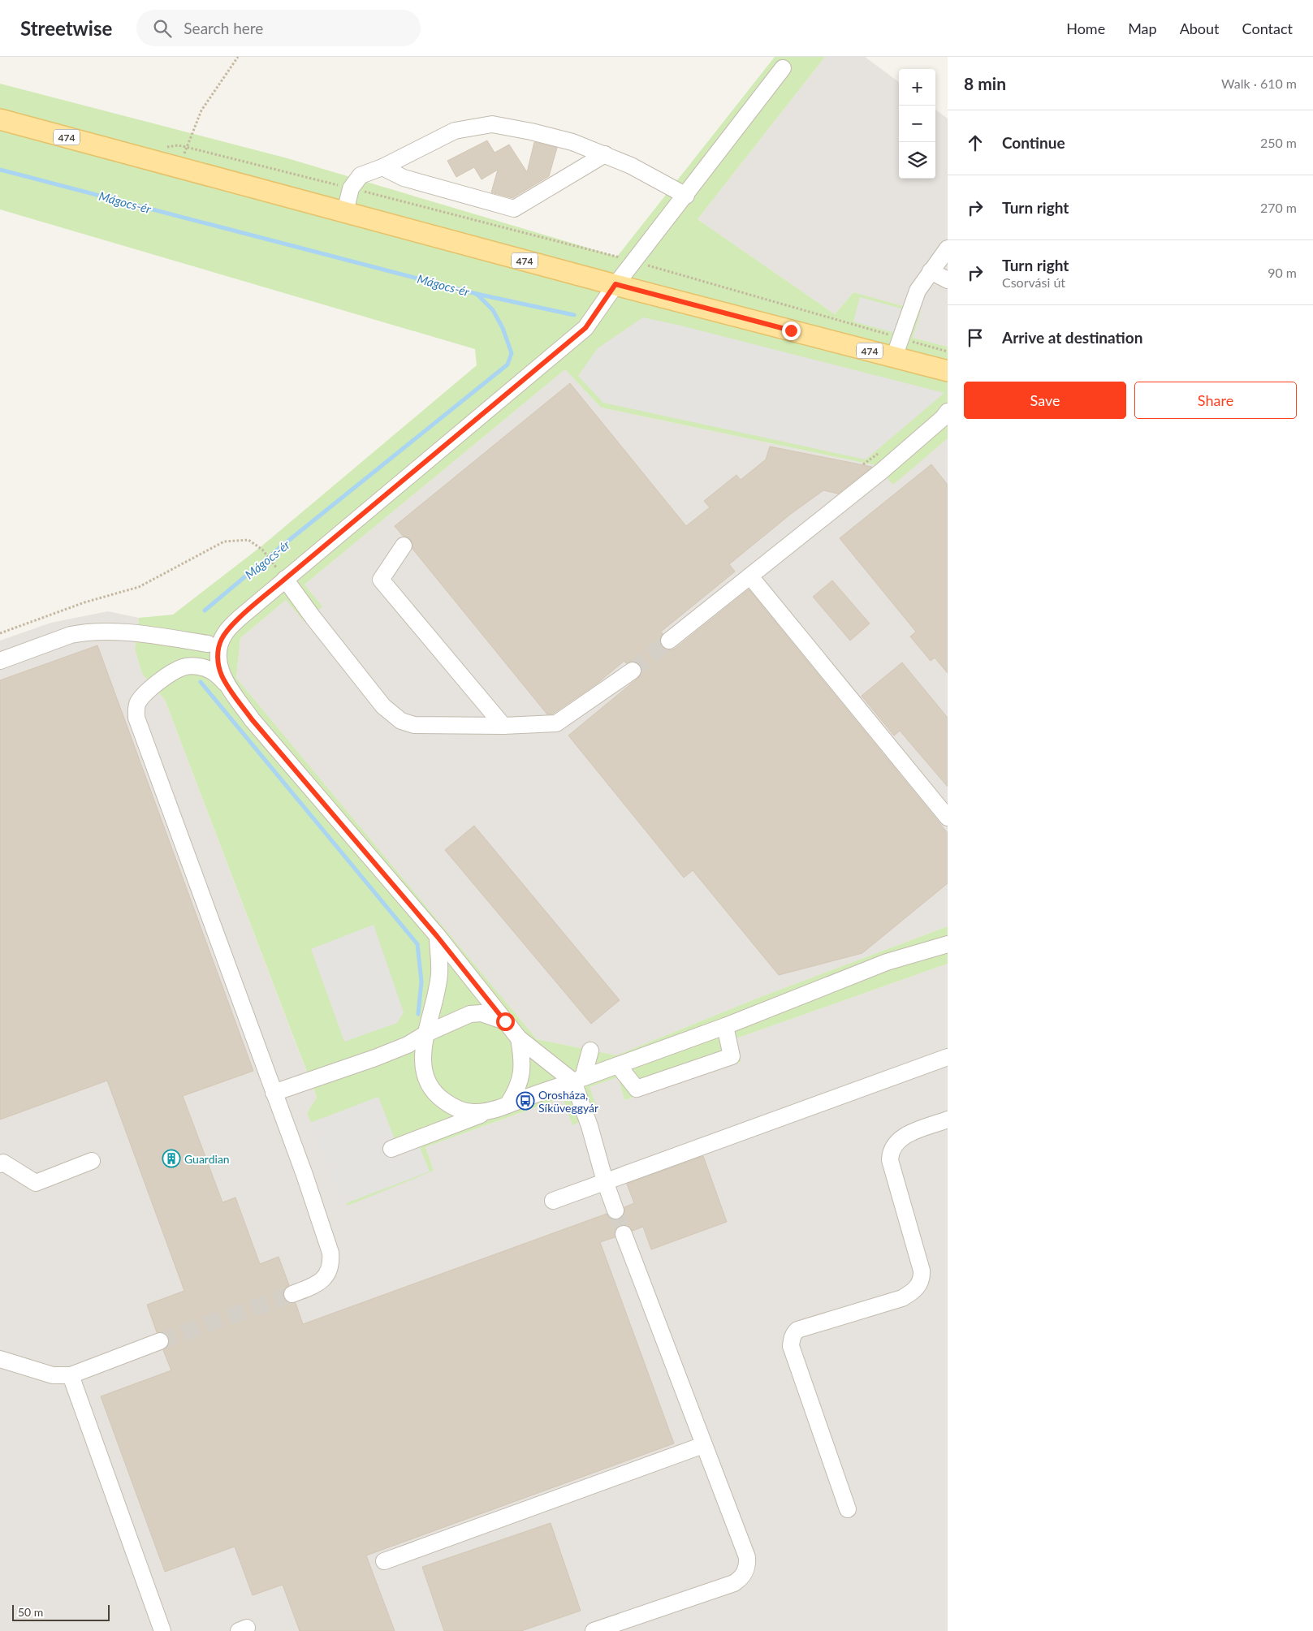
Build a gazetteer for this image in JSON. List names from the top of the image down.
{
  "streets": {
    "main road": ["474"]
  },
  "water": ["Mágocs-ér"],
  "places": {
    "bus stop": ["Orosháza, Síküveggyár"],
    "building": ["Guardian"]
  },
  "scale_bar": "50 m",
  "page": {
    "header": "Streetwise",
    "search": "Search here",
    "nav": [
      "Home",
      "Map",
      "About",
      "Contact"
    ],
    "heading": ["8 min", "Walk · 610 m"],
    "map_buttons": ["+", "−"],
    "list": [
      ["Continue", "250 m"],
      ["Turn right", "270 m"],
      ["Turn right", "Csorvási út", "90 m"],
      "Arrive at destination"
    ],
    "buttons": ["Save", "Share"],
    "scale": "50 m"
  }
}
